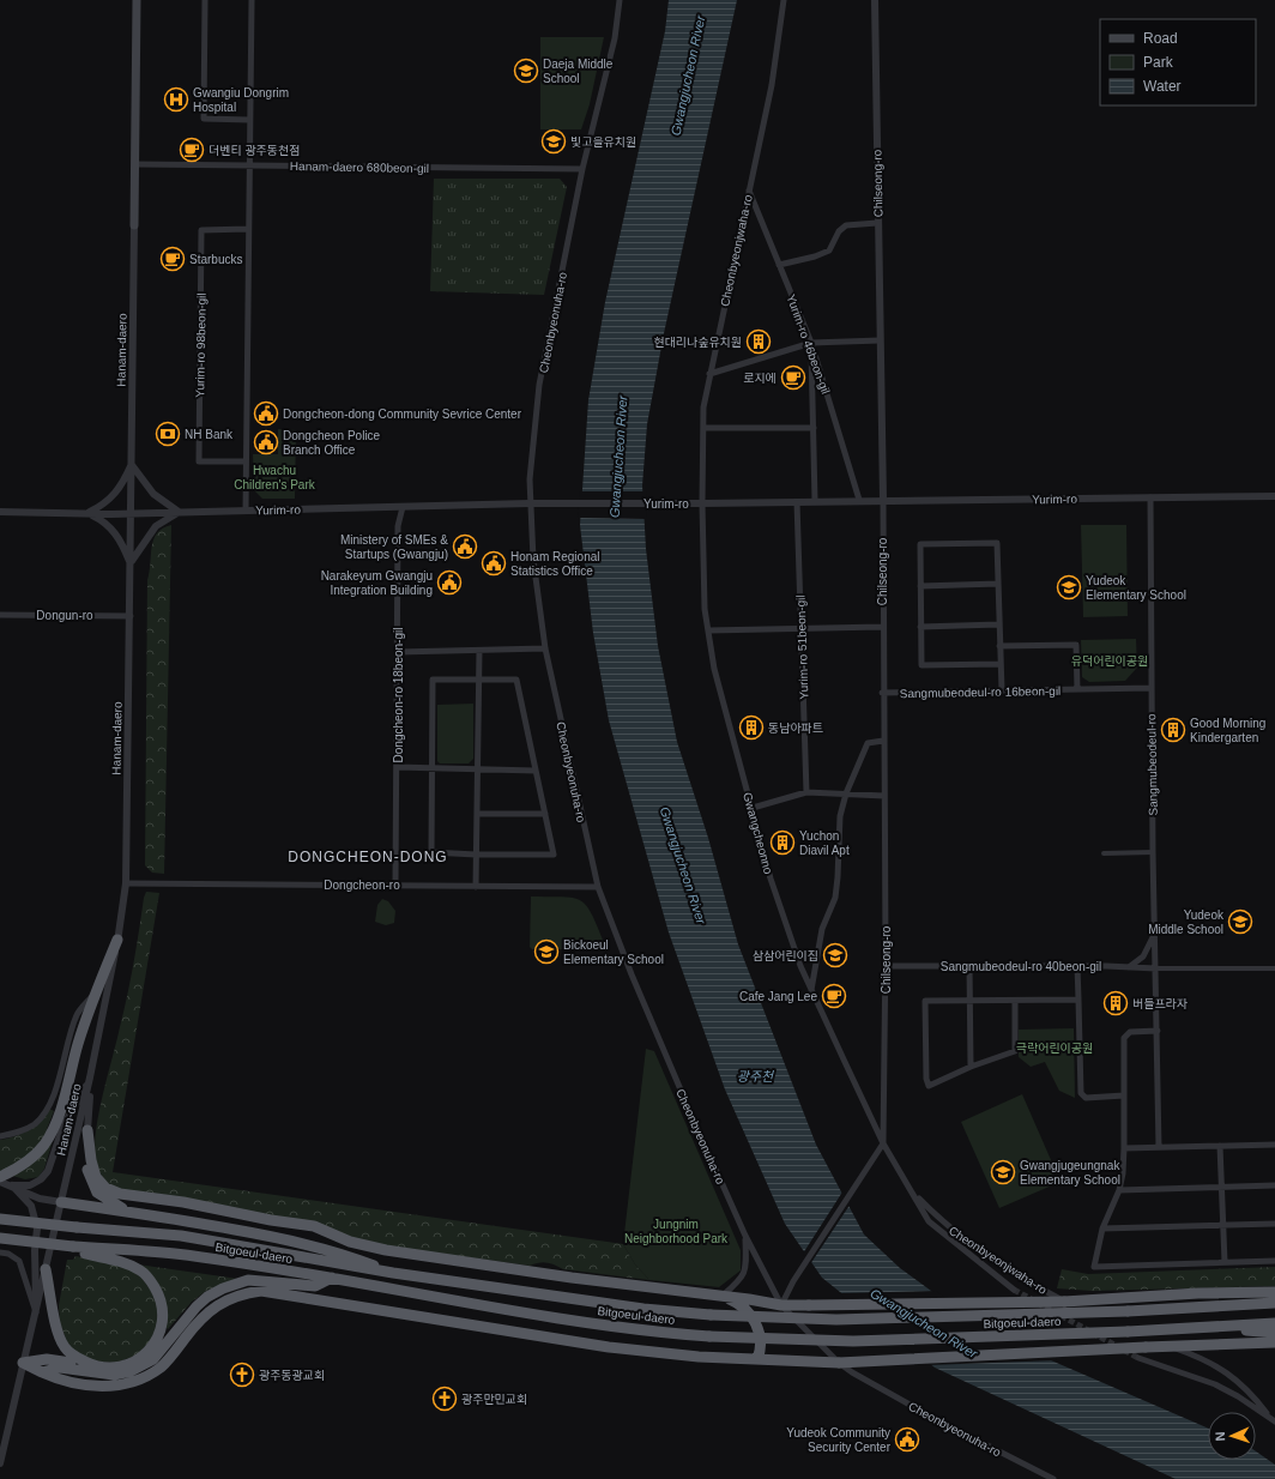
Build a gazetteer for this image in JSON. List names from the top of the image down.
{
  "streets": {
    "highway": ["Bitgoeul-daero"],
    "main road": ["Hanam-daero"],
    "street": [
      "Hanam-daero 680beon-gil",
      "Chilseong-ro",
      "Cheonbyeonjwaha-ro",
      "Cheonbyeonuha-ro",
      "Yurim-ro 46beon-gil",
      "Yurim-ro 98beon-gil",
      "Yurim-ro",
      "Dongun-ro",
      "Yurim-ro 51beon-gil",
      "Sangmubeodeul-ro 16beon-gil",
      "Dongcheon-ro 18beon-gil",
      "Sangmubeodeul-ro",
      "Gwangcheonno",
      "Dongcheon-ro",
      "Sangmubeodeul-ro 40beon-gil"
    ]
  },
  "crossings": [
    ["Hanam-daero 680beon-gil", "Cheonbyeonuha-ro"],
    ["Hanam-daero 680beon-gil", "Hanam-daero"],
    ["Chilseong-ro", "Cheonbyeonjwaha-ro"],
    ["Chilseong-ro", "Yurim-ro"],
    ["Chilseong-ro", "Sangmubeodeul-ro 16beon-gil"],
    ["Chilseong-ro", "Gwangcheonno"],
    ["Chilseong-ro", "Sangmubeodeul-ro 40beon-gil"],
    ["Cheonbyeonjwaha-ro", "Yurim-ro 46beon-gil"],
    ["Cheonbyeonjwaha-ro", "Yurim-ro"],
    ["Cheonbyeonjwaha-ro", "Gwangcheonno"],
    ["Cheonbyeonuha-ro", "Yurim-ro"],
    ["Cheonbyeonuha-ro", "Dongcheon-ro"],
    ["Yurim-ro 46beon-gil", "Yurim-ro"],
    ["Hanam-daero", "Yurim-ro"],
    ["Hanam-daero", "Dongun-ro"],
    ["Hanam-daero", "Dongcheon-ro"],
    ["Yurim-ro", "Yurim-ro 51beon-gil"],
    ["Yurim-ro", "Dongcheon-ro 18beon-gil"],
    ["Yurim-ro", "Sangmubeodeul-ro"],
    ["Yurim-ro", "Gwangcheonno"],
    ["Sangmubeodeul-ro 16beon-gil", "Sangmubeodeul-ro"],
    ["Dongcheon-ro 18beon-gil", "Dongcheon-ro"],
    ["Sangmubeodeul-ro", "Sangmubeodeul-ro 40beon-gil"]
  ],
  "districts": ["DONGCHEON-DONG"],
  "water": ["Gwangjucheon River", "광주천"],
  "parks": [
    "Hwachu Children's Park",
    "유덕어린이공원",
    "극락어린이공원",
    "Jungnim Neighborhood Park"
  ],
  "places": {
    "school or university": [
      "Daeja Middle School",
      "빛고을유치원",
      "Yudeok Elementary School",
      "Yudeok Middle School",
      "Bickoeul Elementary School",
      "삼삼어린이집",
      "Gwangjugeungnak Elementary School"
    ],
    "hospital": ["Gwangiu Dongrim Hospital"],
    "cafe": [
      "더벤티 광주동천점",
      "Starbucks",
      "로지에",
      "Cafe Jang Lee"
    ],
    "building": [
      "현대리나숲유치원",
      "동남아파트",
      "Good Morning Kindergarten",
      "Yuchon Diavil Apt",
      "버들프라자"
    ],
    "public building": [
      "Dongcheon-dong Community Sevrice Center",
      "Dongcheon Police Branch Office",
      "Ministery of SMEs & Startups (Gwangju)",
      "Honam Regional Statistics Office",
      "Narakeyum Gwangju Integration Building",
      "Yudeok Community Security Center"
    ],
    "bank": ["NH Bank"],
    "church": ["광주동광교회", "광주만민교회"]
  },
  "legend": ["Road", "Park", "Water"],
  "north": "left"
}
